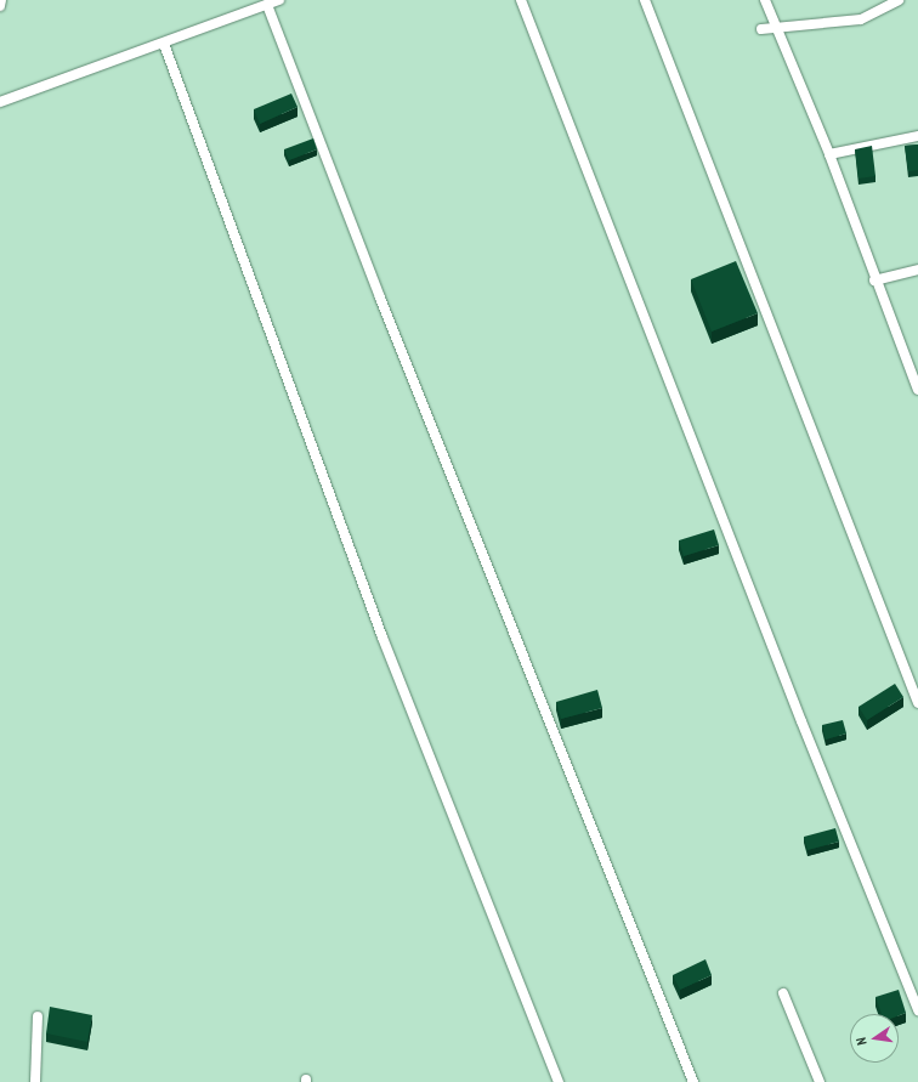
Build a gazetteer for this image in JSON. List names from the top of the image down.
{
  "north": "left"
}
